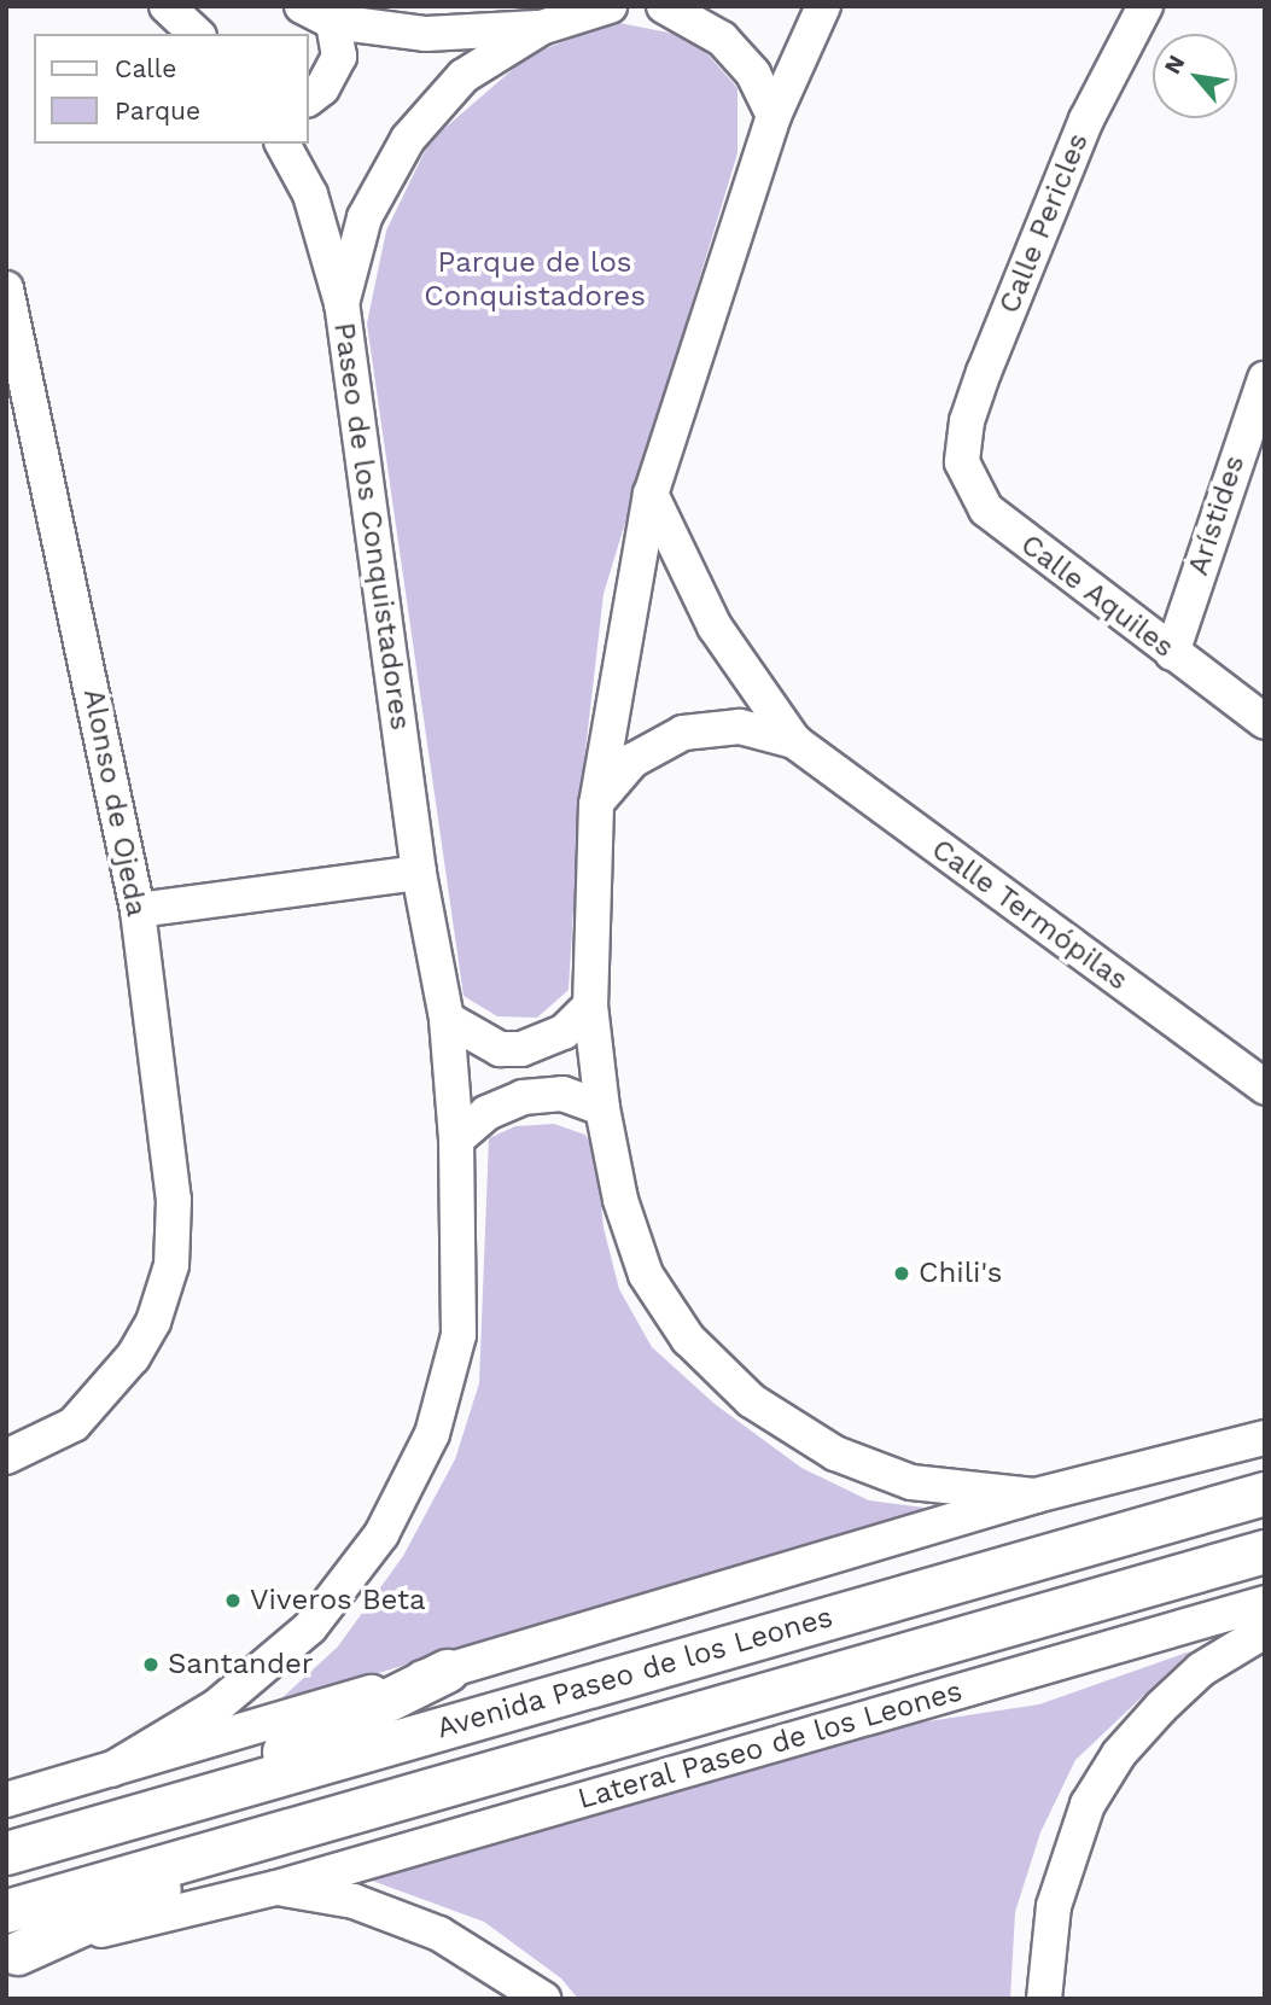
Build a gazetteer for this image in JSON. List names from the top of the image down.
{
  "streets": {
    "main road": ["Avenida Paseo de los Leones"],
    "street": [
      "Calle Pericles",
      "Arístides",
      "Paseo de los Conquistadores",
      "Calle Aquiles",
      "Alonso de Ojeda",
      "Calle Termópilas",
      "Lateral Paseo de los Leones"
    ]
  },
  "crossings": [
    ["Calle Pericles", "Calle Aquiles"],
    ["Arístides", "Calle Aquiles"],
    ["Paseo de los Conquistadores", "Avenida Paseo de los Leones"]
  ],
  "parks": ["Parque de los Conquistadores"],
  "places": ["Chili's", "Viveros Beta", "Santander"],
  "legend": ["Calle", "Parque"],
  "north": "top left"
}
